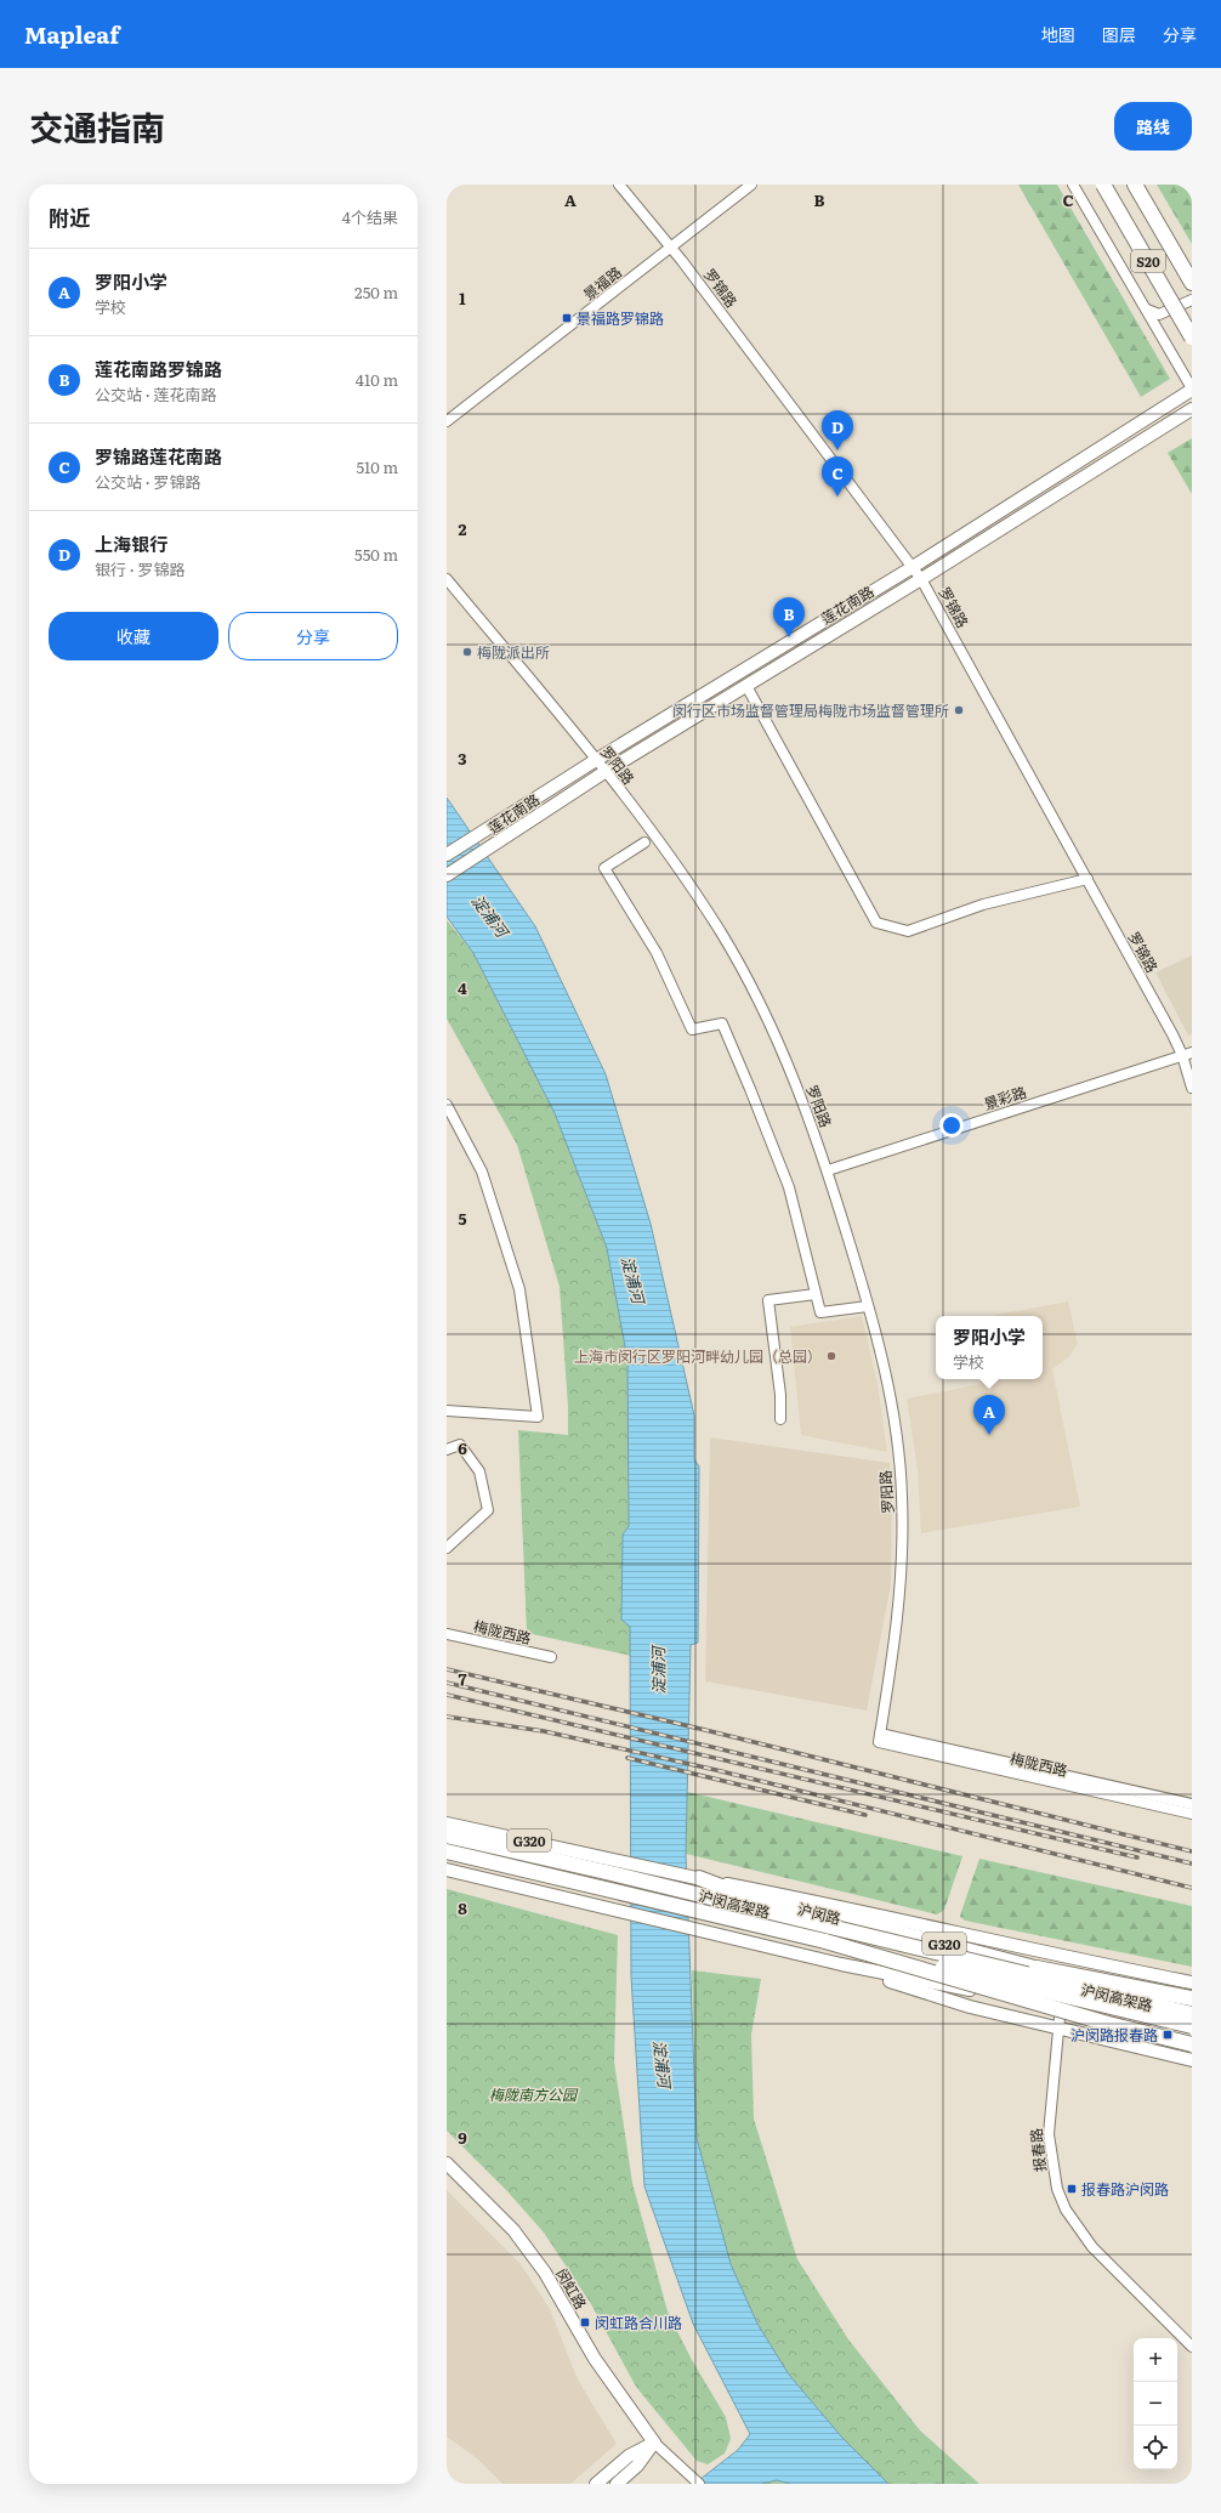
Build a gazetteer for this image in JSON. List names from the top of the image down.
{
  "streets": {
    "highway": [
      "S20",
      "G320",
      "沪闵高架路",
      "沪闵路"
    ],
    "main road": ["莲花南路", "闵虹路"],
    "street": [
      "景福路",
      "罗锦路",
      "罗阳路",
      "景彩路",
      "梅陇西路",
      "报春路"
    ]
  },
  "crossings": [
    ["景福路", "罗锦路"],
    ["罗锦路", "莲花南路"],
    ["罗锦路", "景彩路"],
    ["莲花南路", "罗阳路"],
    ["罗阳路", "景彩路"],
    ["罗阳路", "梅陇西路"],
    ["沪闵路", "报春路"]
  ],
  "water": ["淀浦河"],
  "parks": ["梅陇南方公园"],
  "places": {
    "transit": [
      "景福路罗锦路",
      "沪闵路报春路",
      "报春路沪闵路",
      "闵虹路合川路"
    ],
    "other": ["梅陇派出所", "闵行区市场监督管理局梅陇市场监督管理所", "上海市闵行区罗阳河畔幼儿园（总园）"]
  },
  "page": {
    "header": "Mapleaf",
    "nav": ["地图", "图层", "分享"],
    "title": "交通指南",
    "buttons": [
      "路线",
      ["收藏", "分享"]
    ],
    "heading": ["附近", "4个结果"],
    "list": [
      {
        "mark": "A",
        "name": "罗阳小学",
        "note": "学校",
        "value": "250 m"
      },
      {
        "mark": "B",
        "name": "莲花南路罗锦路",
        "note": "公交站 · 莲花南路",
        "value": "410 m"
      },
      {
        "mark": "C",
        "name": "罗锦路莲花南路",
        "note": "公交站 · 罗锦路",
        "value": "510 m"
      },
      {
        "mark": "D",
        "name": "上海银行",
        "note": "银行 · 罗锦路",
        "value": "550 m"
      }
    ],
    "pins": [
      "D",
      "C",
      "B",
      "A"
    ],
    "popup": ["罗阳小学", "学校"],
    "map_buttons": ["+", "−"]
  },
  "grid": {
    "columns": ["A", "B", "C"],
    "rows": [
      "1",
      "2",
      "3",
      "4",
      "5",
      "6",
      "7",
      "8",
      "9"
    ]
  }
}
